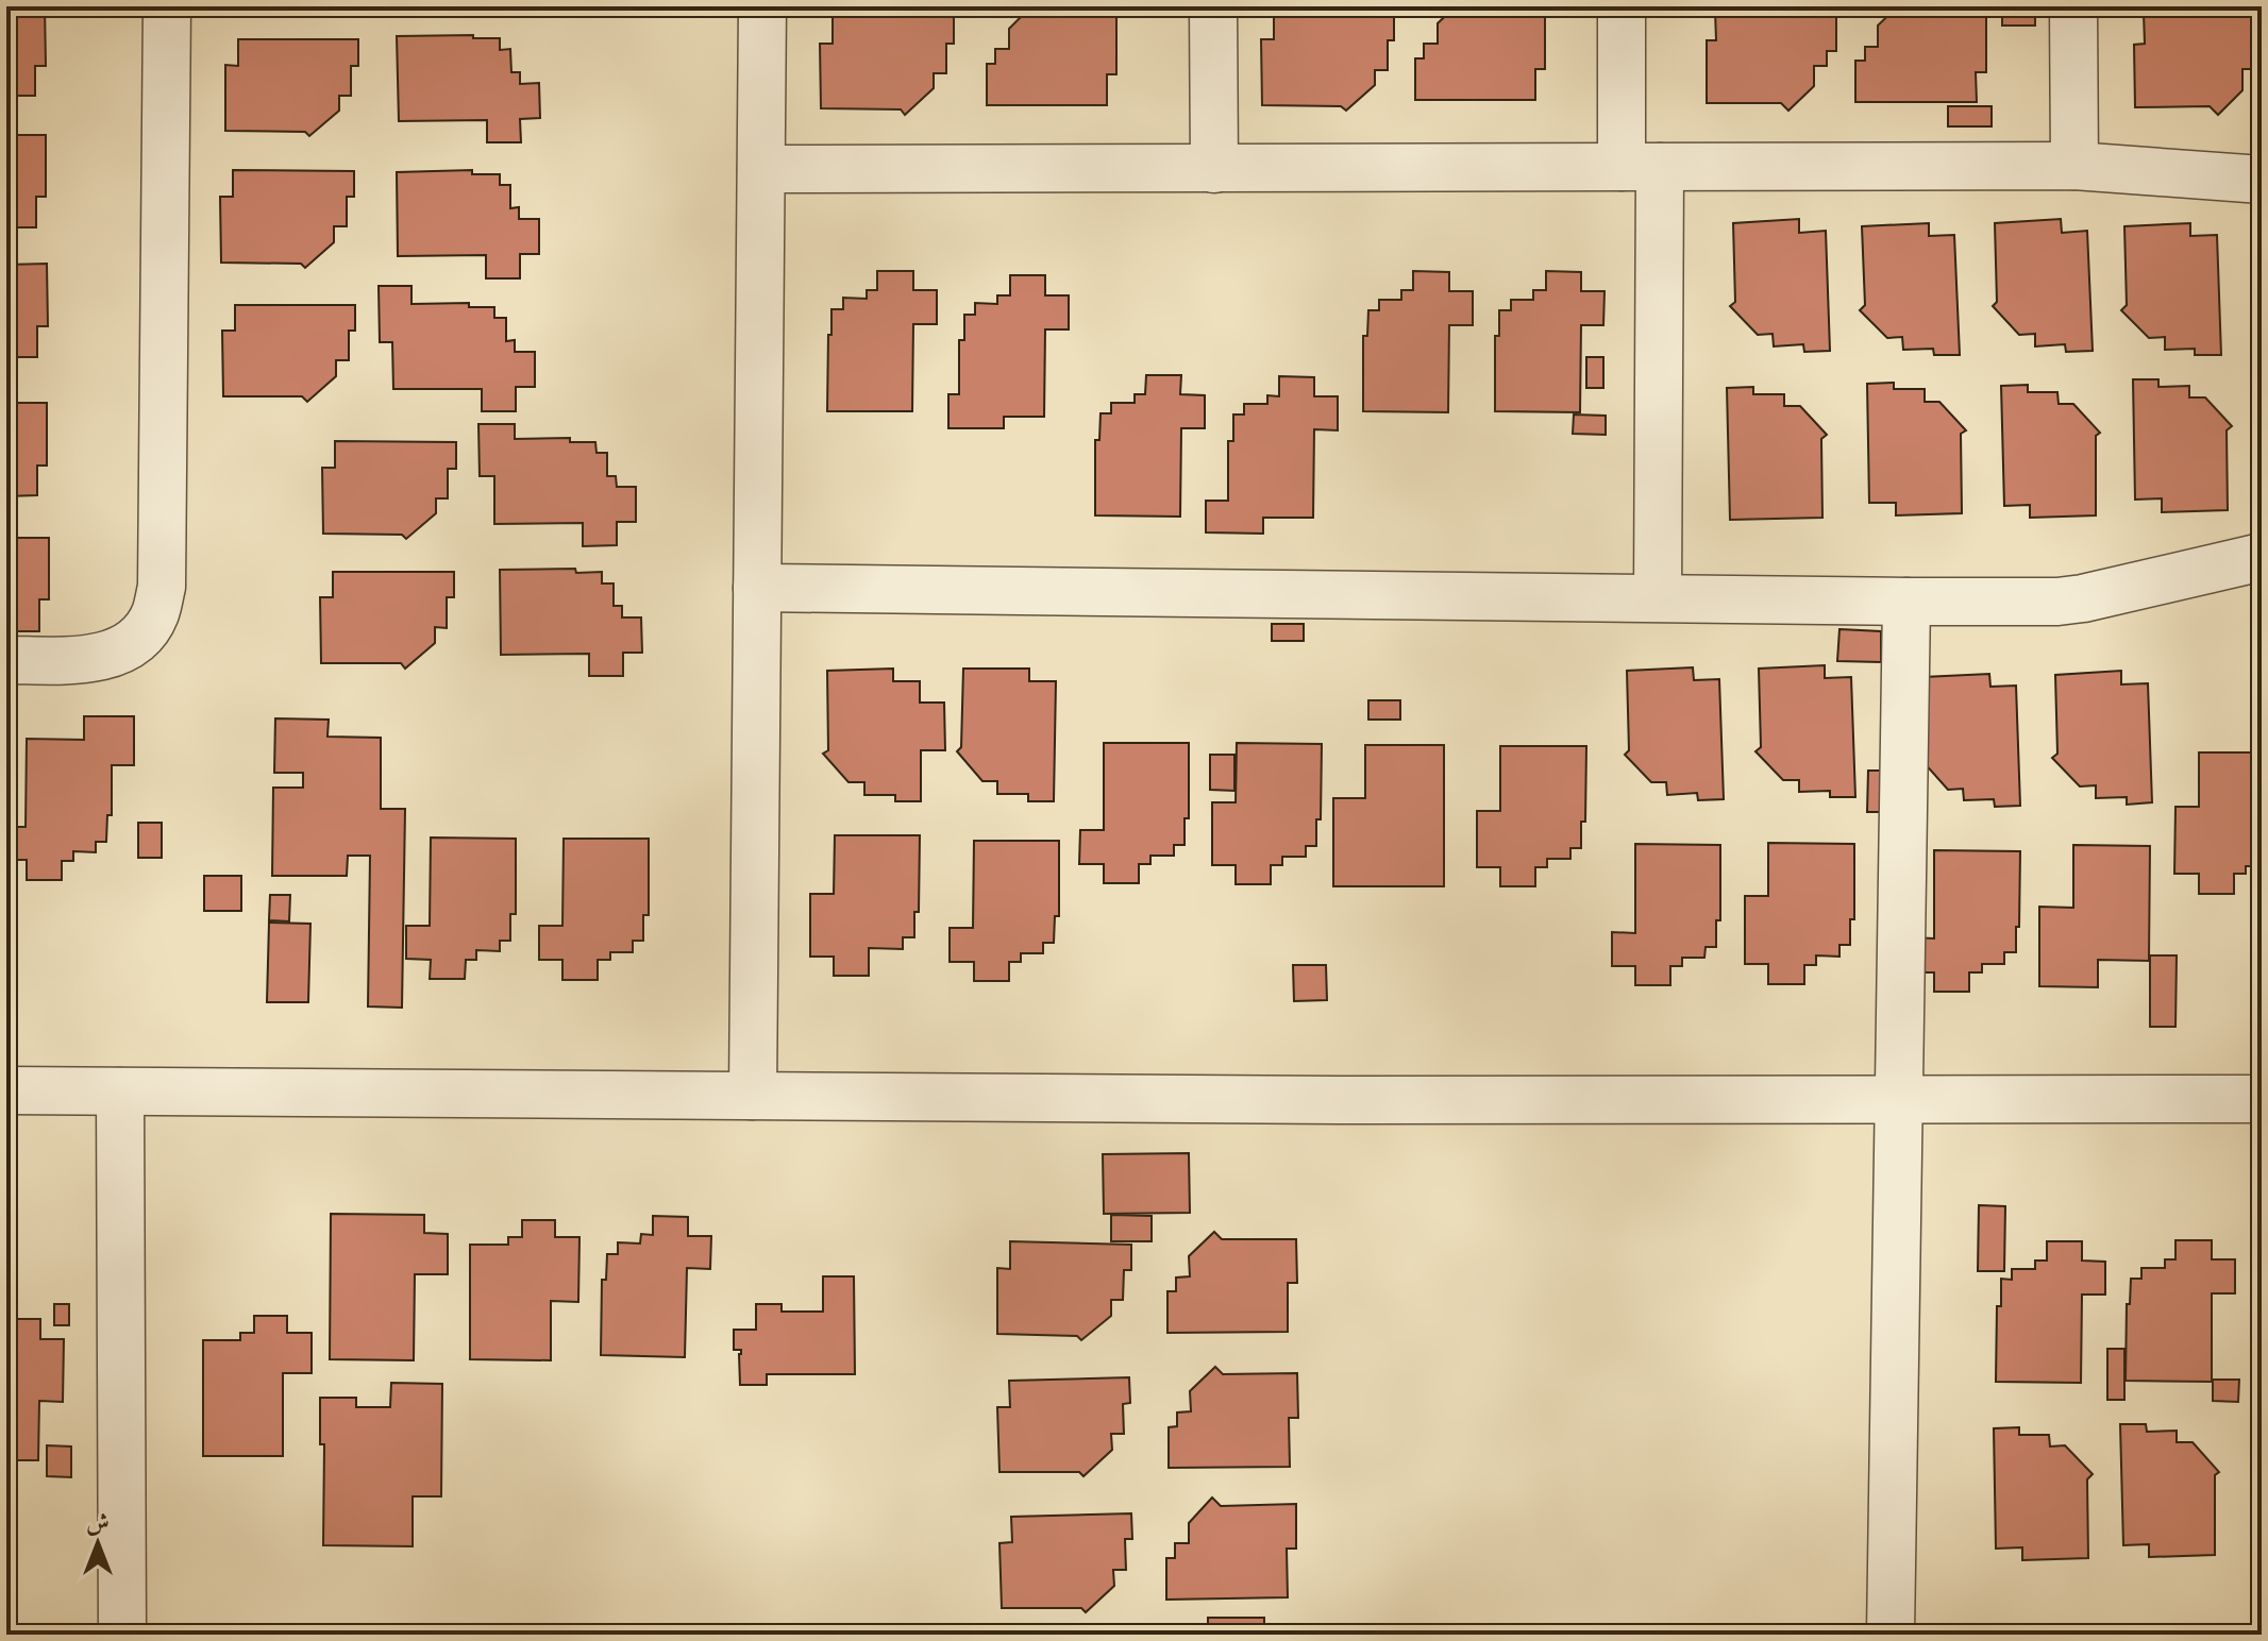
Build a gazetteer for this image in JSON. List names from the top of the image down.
{
  "north": "top"
}
